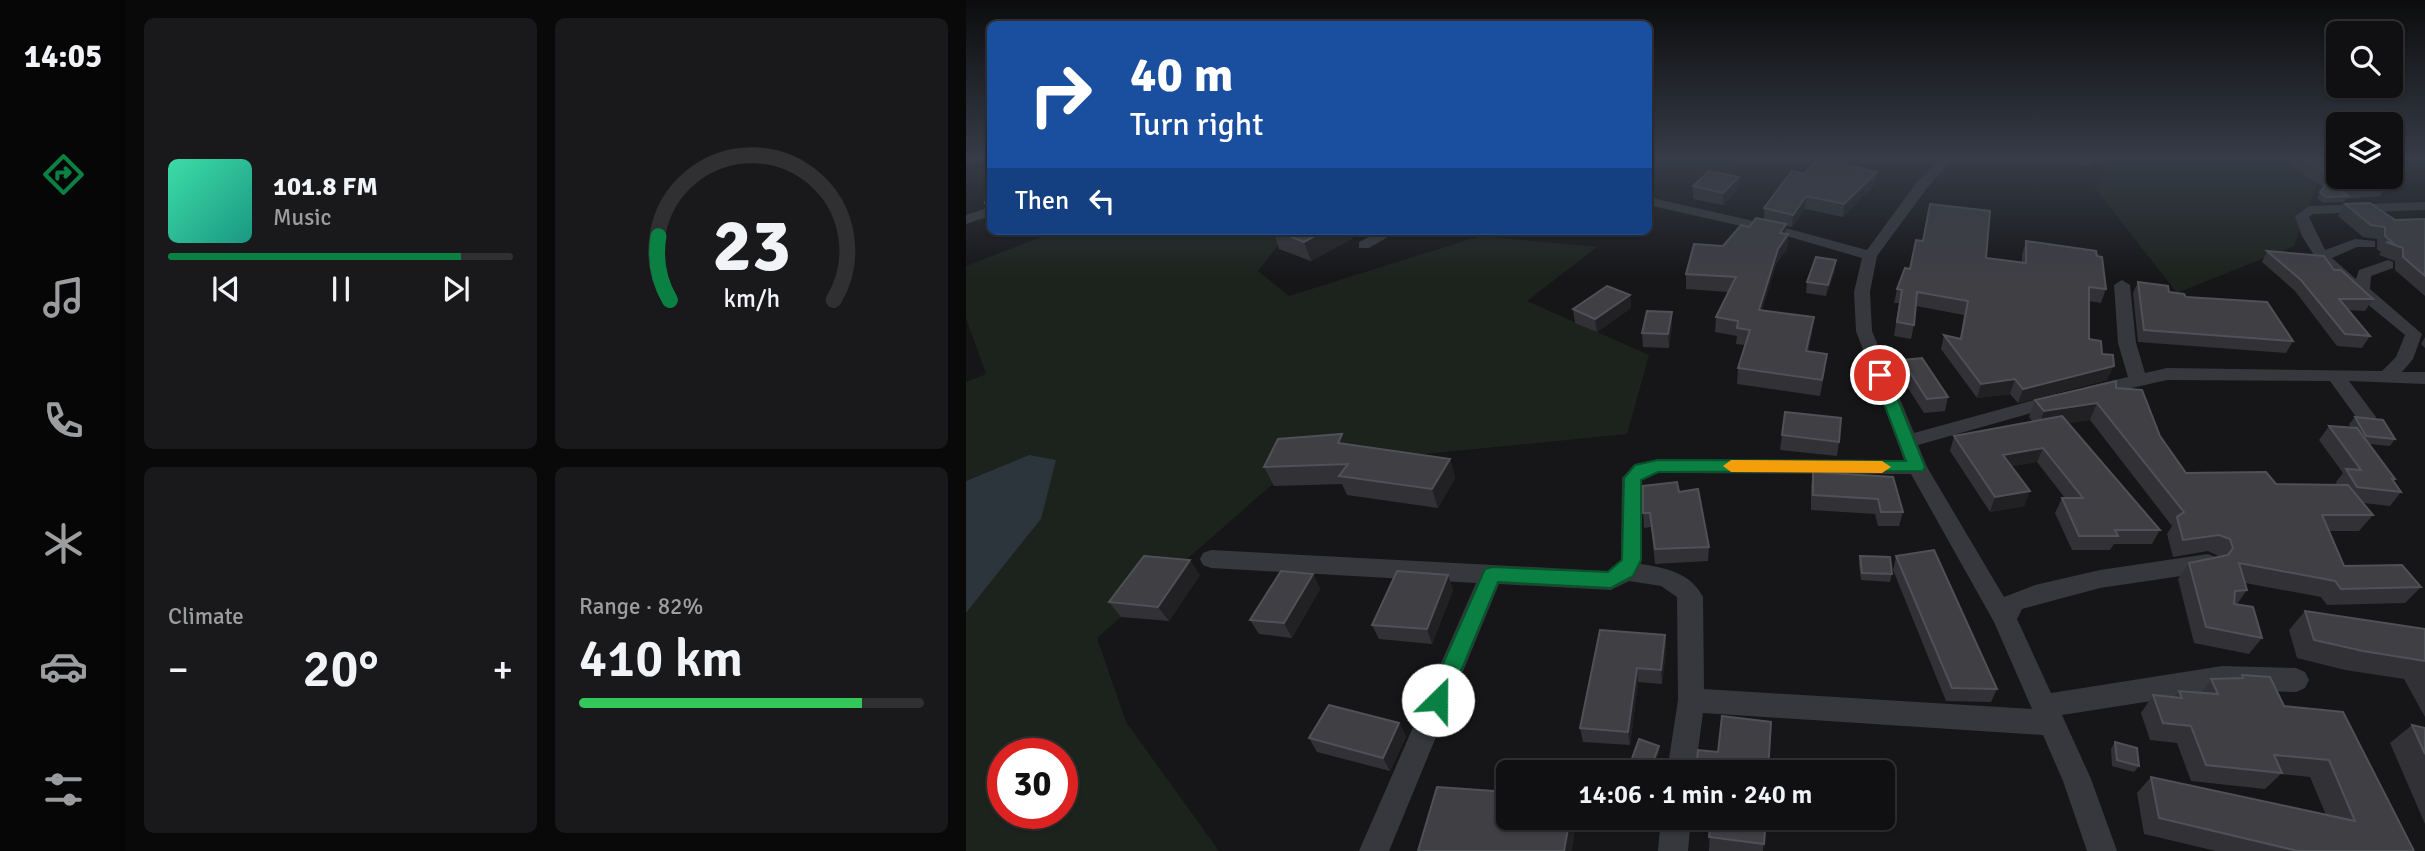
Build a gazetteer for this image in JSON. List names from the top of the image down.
{
  "page": {
    "tabs": "14:05",
    "turn": ["40 m", "Turn right"],
    "song": ["101.8 FM", "Music"],
    "then": "Then",
    "tile": [
      "Climate",
      ["Range · 82%", "410 km"]
    ],
    "heat": ["−", "20°", "+"],
    "limit": "30",
    "trip": "14:06 · 1 min · 240 m",
    "gauge": ["23", "km/h"]
  }
}
